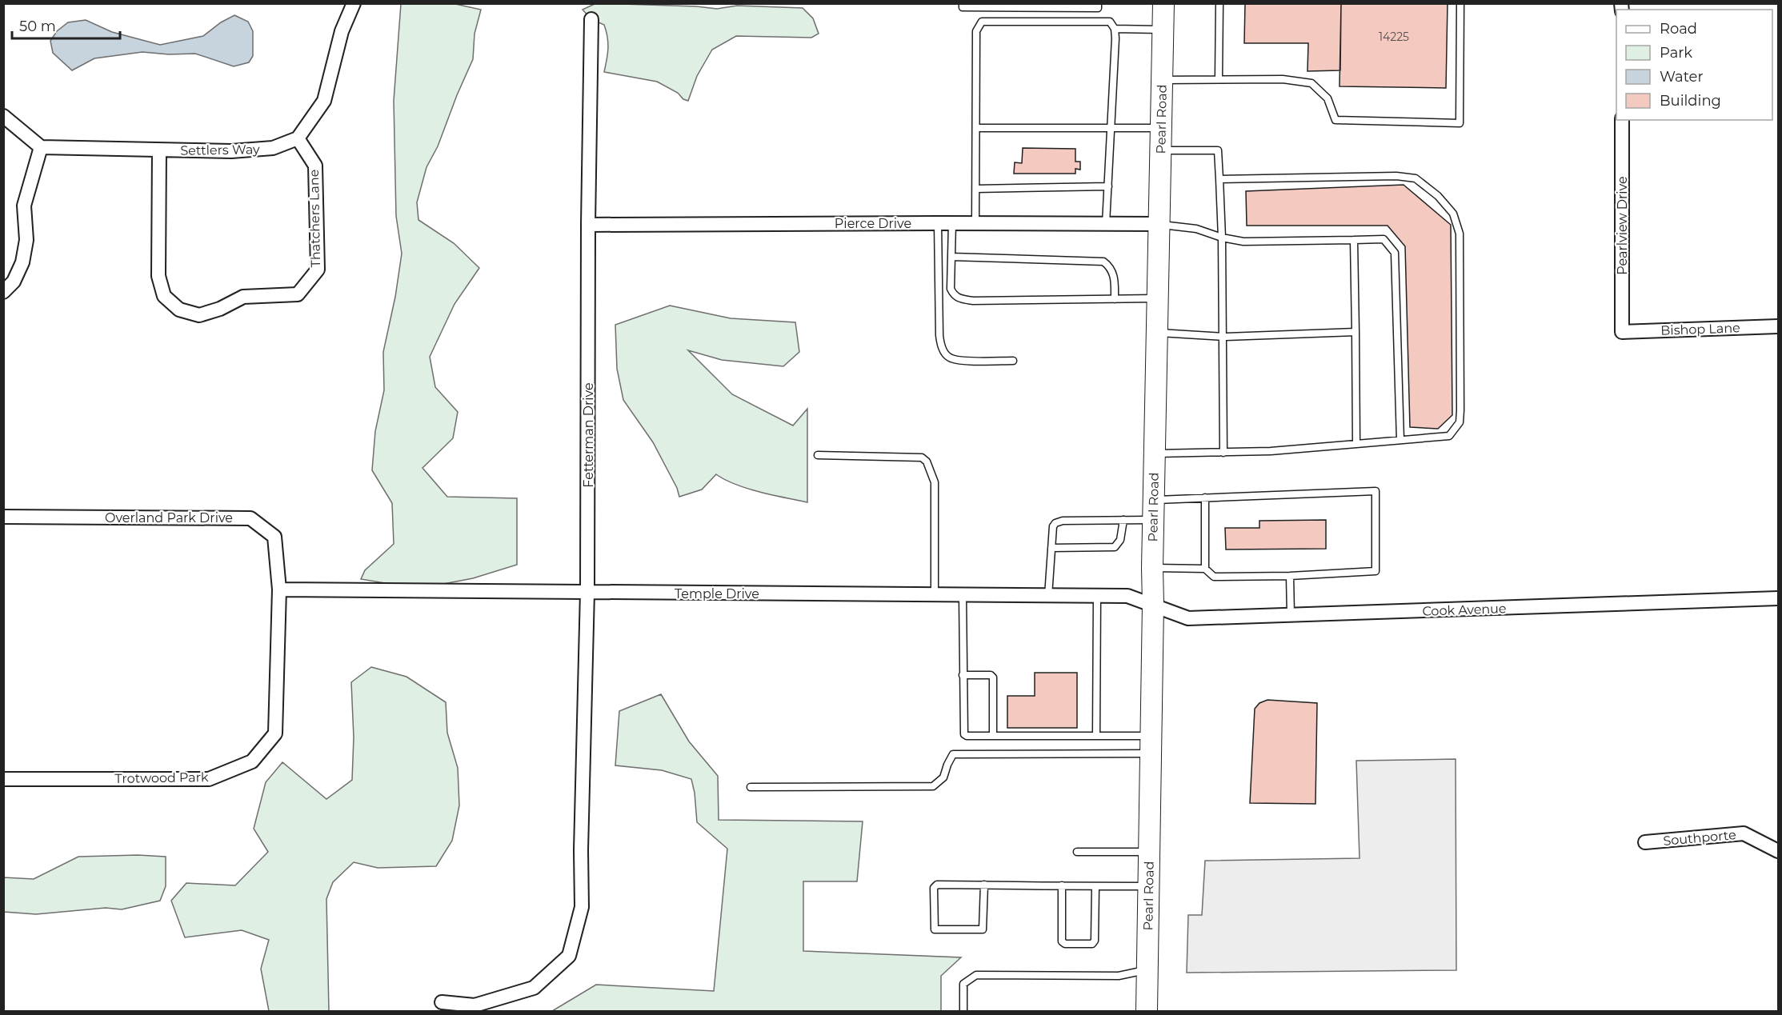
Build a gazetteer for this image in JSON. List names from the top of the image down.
{
  "streets": {
    "main road": ["Pearl Road"],
    "street": [
      "Settlers Way",
      "Thatchers Lane",
      "Pierce Drive",
      "Pearlview Drive",
      "Bishop Lane",
      "Fetterman Drive",
      "Overland Park Drive",
      "Temple Drive",
      "Cook Avenue",
      "Trotwood Park",
      "Southporte"
    ]
  },
  "crossings": [
    ["Pearl Road", "Pierce Drive"],
    ["Pearl Road", "Temple Drive"],
    ["Pearl Road", "Cook Avenue"],
    ["Settlers Way", "Thatchers Lane"],
    ["Pierce Drive", "Fetterman Drive"],
    ["Pearlview Drive", "Bishop Lane"],
    ["Fetterman Drive", "Temple Drive"],
    ["Overland Park Drive", "Temple Drive"],
    ["Overland Park Drive", "Trotwood Park"],
    ["Temple Drive", "Cook Avenue"],
    ["Temple Drive", "Trotwood Park"]
  ],
  "house_numbers": ["14225"],
  "legend": [
    "Road",
    "Park",
    "Water",
    "Building"
  ],
  "scale_bar": "50 m"
}
